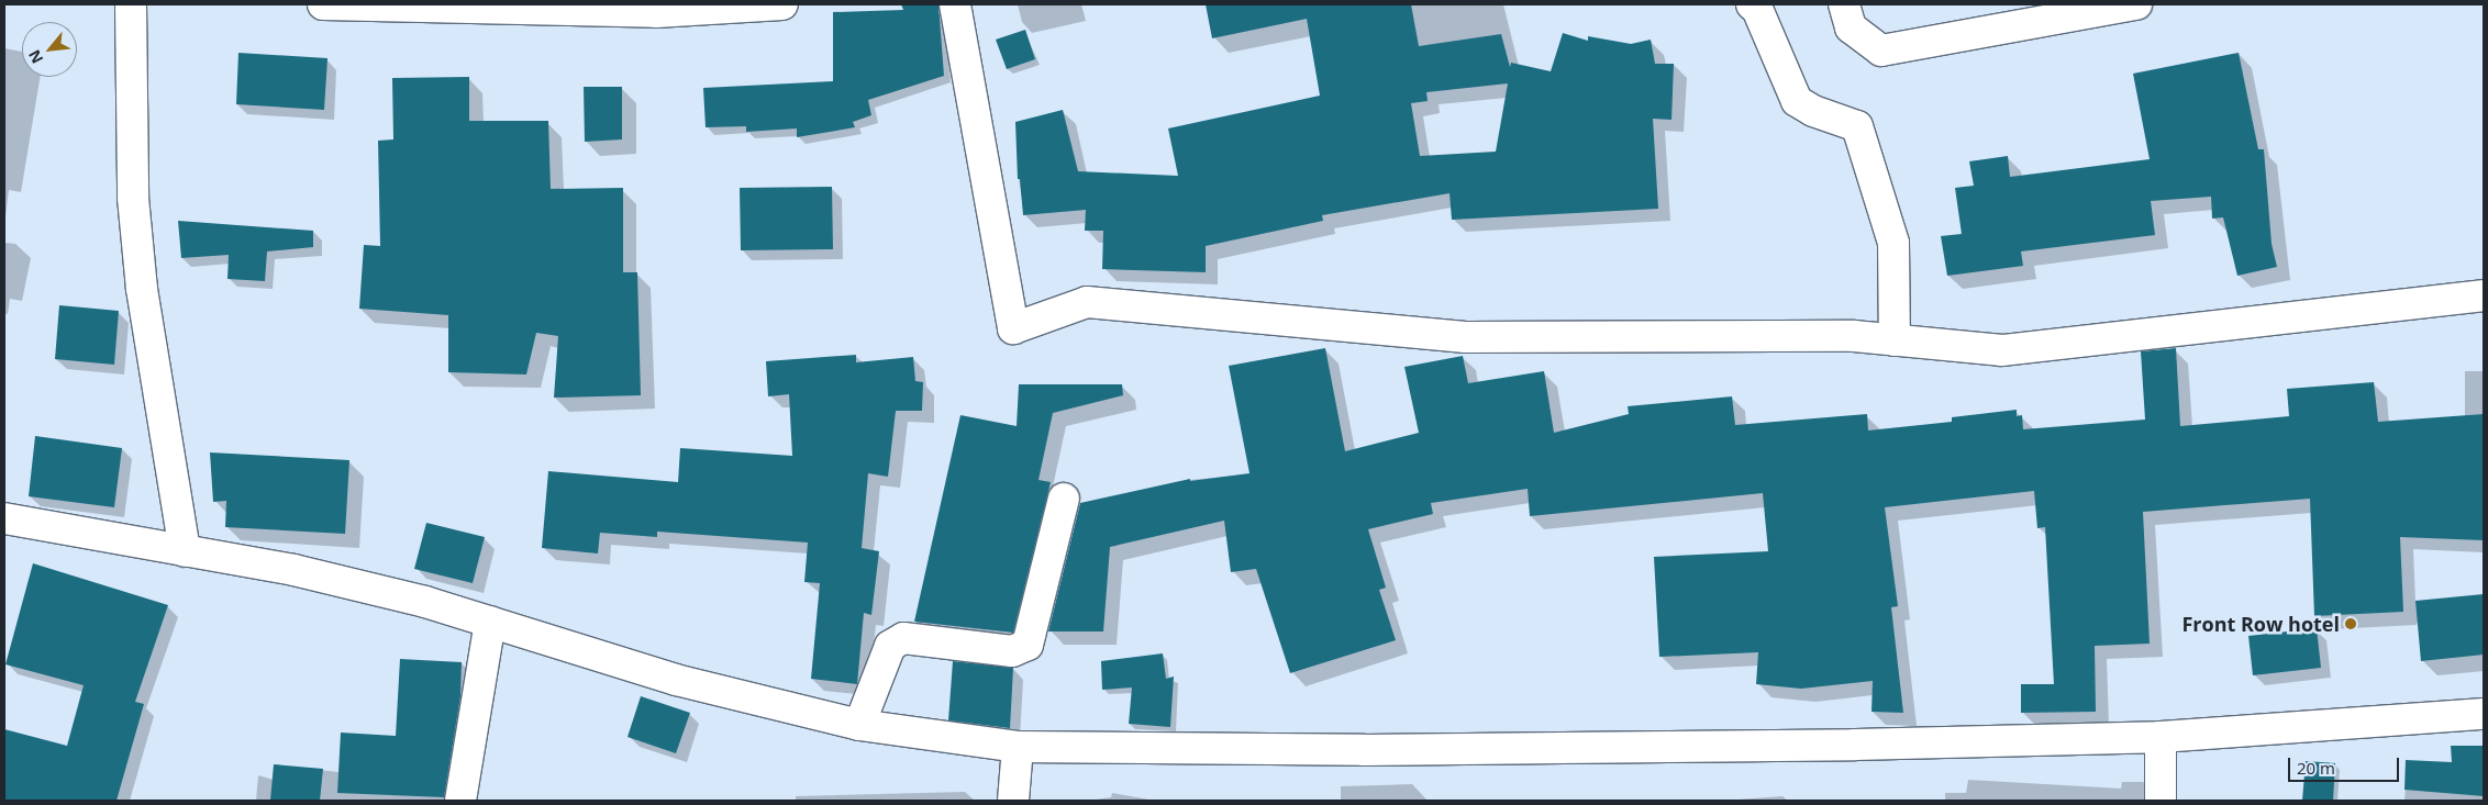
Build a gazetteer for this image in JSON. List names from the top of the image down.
{
  "places": ["Front Row hotel"],
  "scale_bar": "20 m",
  "north": "bottom left"
}
